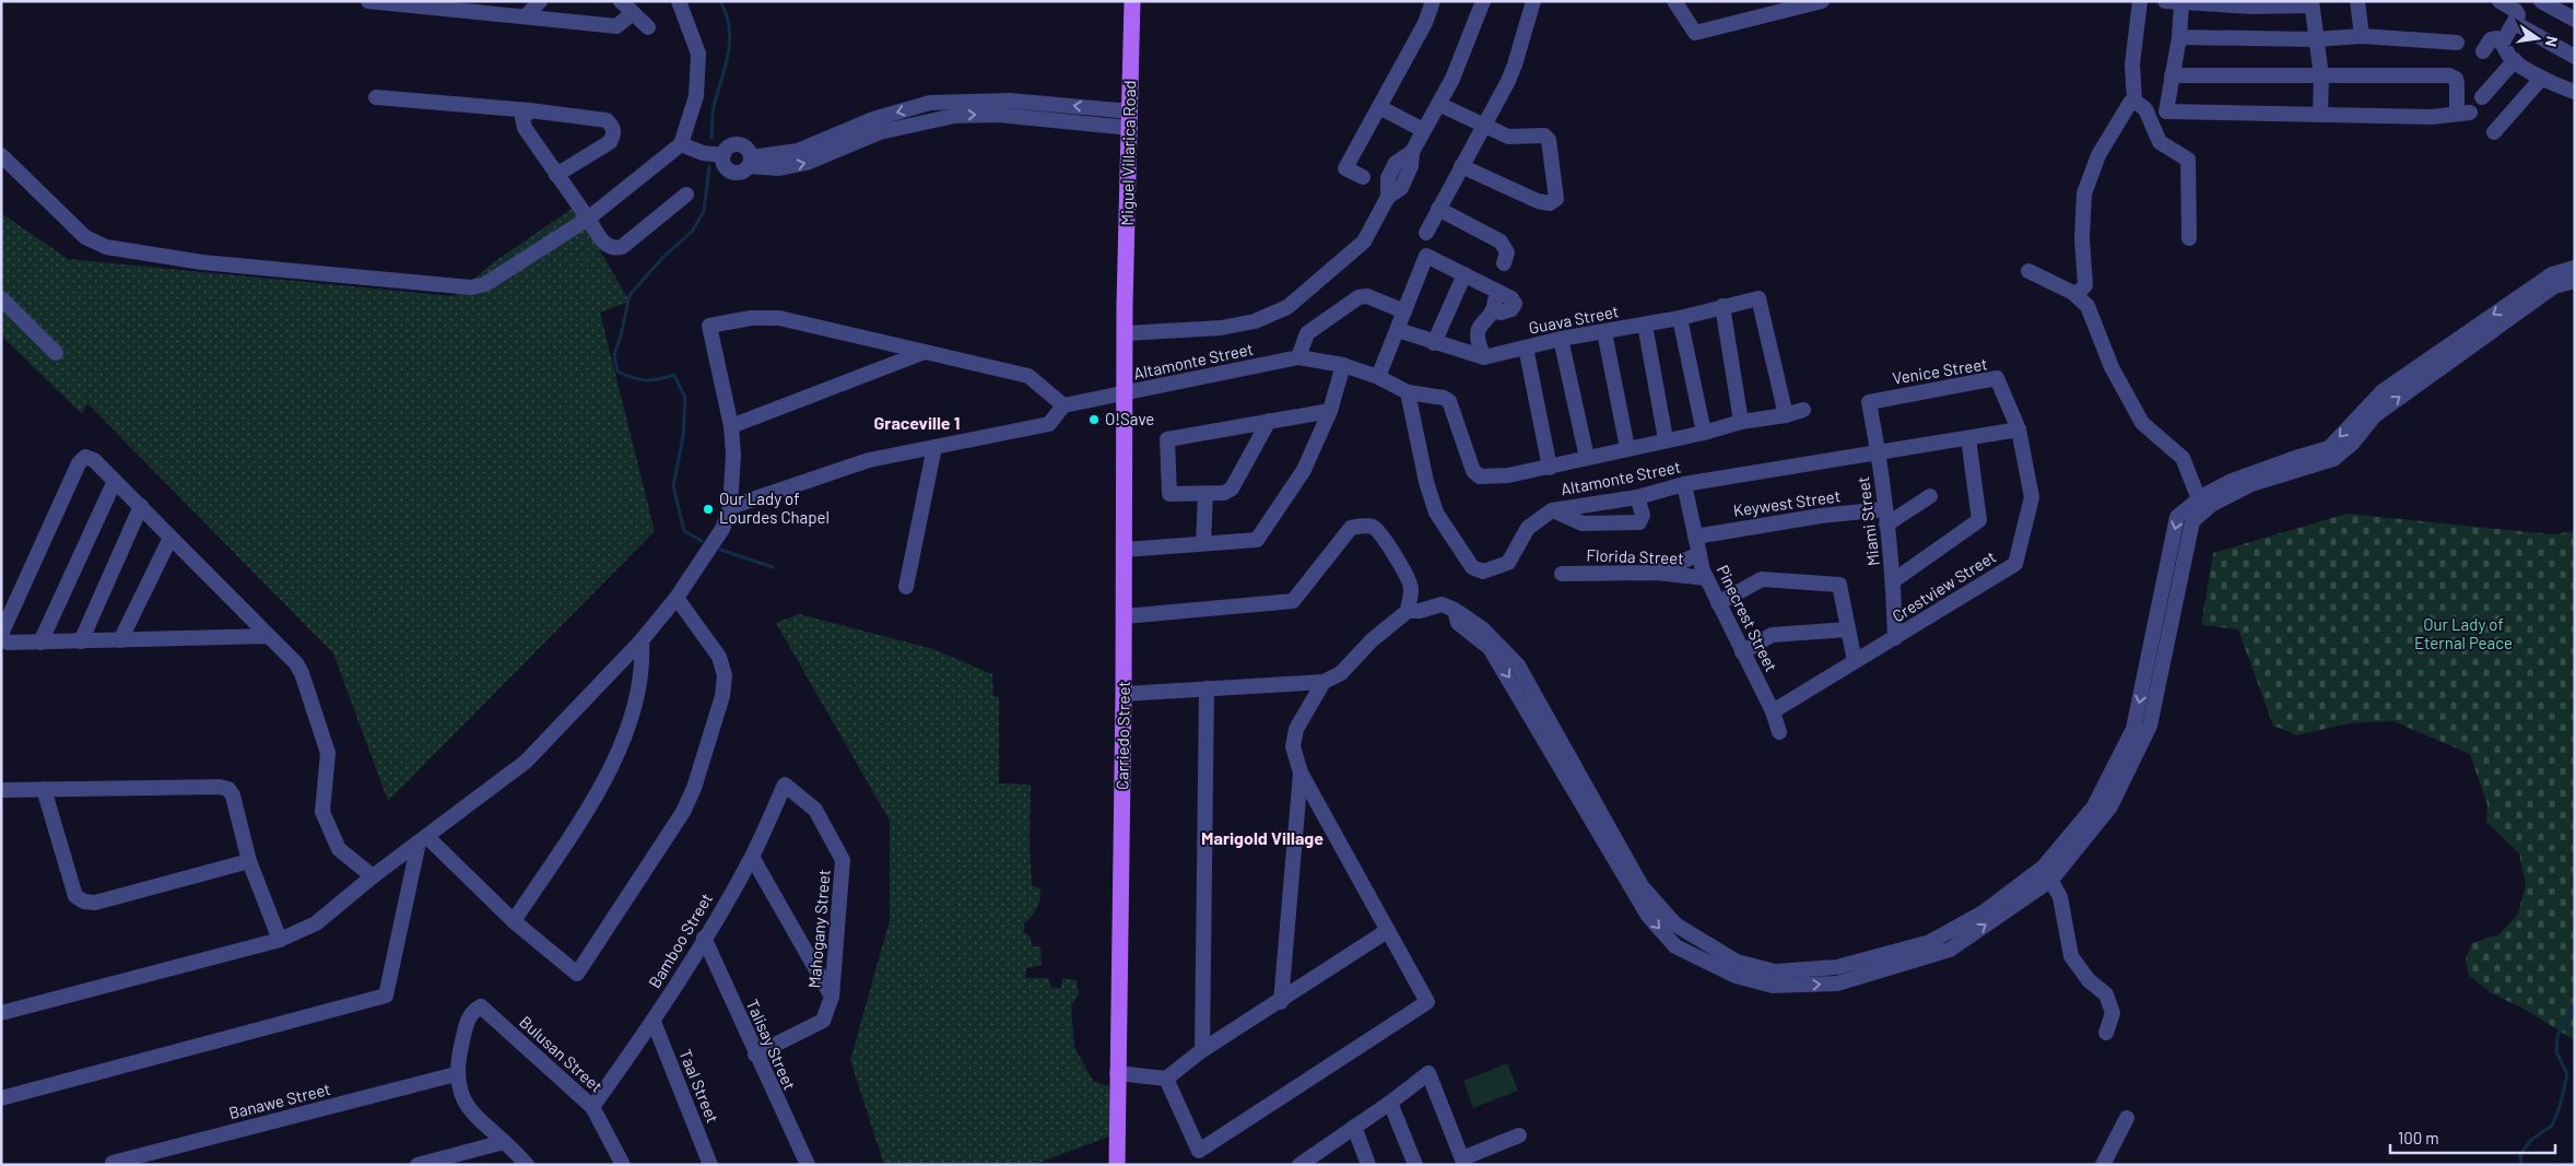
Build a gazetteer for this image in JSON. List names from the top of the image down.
{
  "streets": {
    "main road": ["Miguel Villarica Road", "Carriedo Street"],
    "street": [
      "Guava Street",
      "Altamonte Street",
      "Venice Street",
      "Keywest Street",
      "Miami Street",
      "Florida Street",
      "Crestview Street",
      "Pinecrest Street",
      "Mahogany Street",
      "Bamboo Street",
      "Talisay Street",
      "Bulusan Street",
      "Taal Street",
      "Banawe Street"
    ]
  },
  "crossings": [
    ["Miguel Villarica Road", "Carriedo Street"],
    ["Altamonte Street", "Venice Street"],
    ["Altamonte Street", "Miami Street"],
    ["Altamonte Street", "Crestview Street"],
    ["Altamonte Street", "Pinecrest Street"],
    ["Altamonte Street", "Carriedo Street"],
    ["Venice Street", "Miami Street"],
    ["Venice Street", "Crestview Street"],
    ["Keywest Street", "Miami Street"],
    ["Keywest Street", "Pinecrest Street"],
    ["Miami Street", "Crestview Street"],
    ["Florida Street", "Pinecrest Street"],
    ["Crestview Street", "Pinecrest Street"],
    ["Mahogany Street", "Bamboo Street"],
    ["Mahogany Street", "Talisay Street"],
    ["Bamboo Street", "Talisay Street"],
    ["Bamboo Street", "Bulusan Street"],
    ["Bamboo Street", "Taal Street"],
    ["Bulusan Street", "Banawe Street"]
  ],
  "districts": ["Graceville 1", "Marigold Village"],
  "parks": ["Our Lady of Eternal Peace"],
  "places": ["O!Save", "Our Lady of Lourdes Chapel"],
  "scale_bar": "100 m",
  "north": "right"
}
